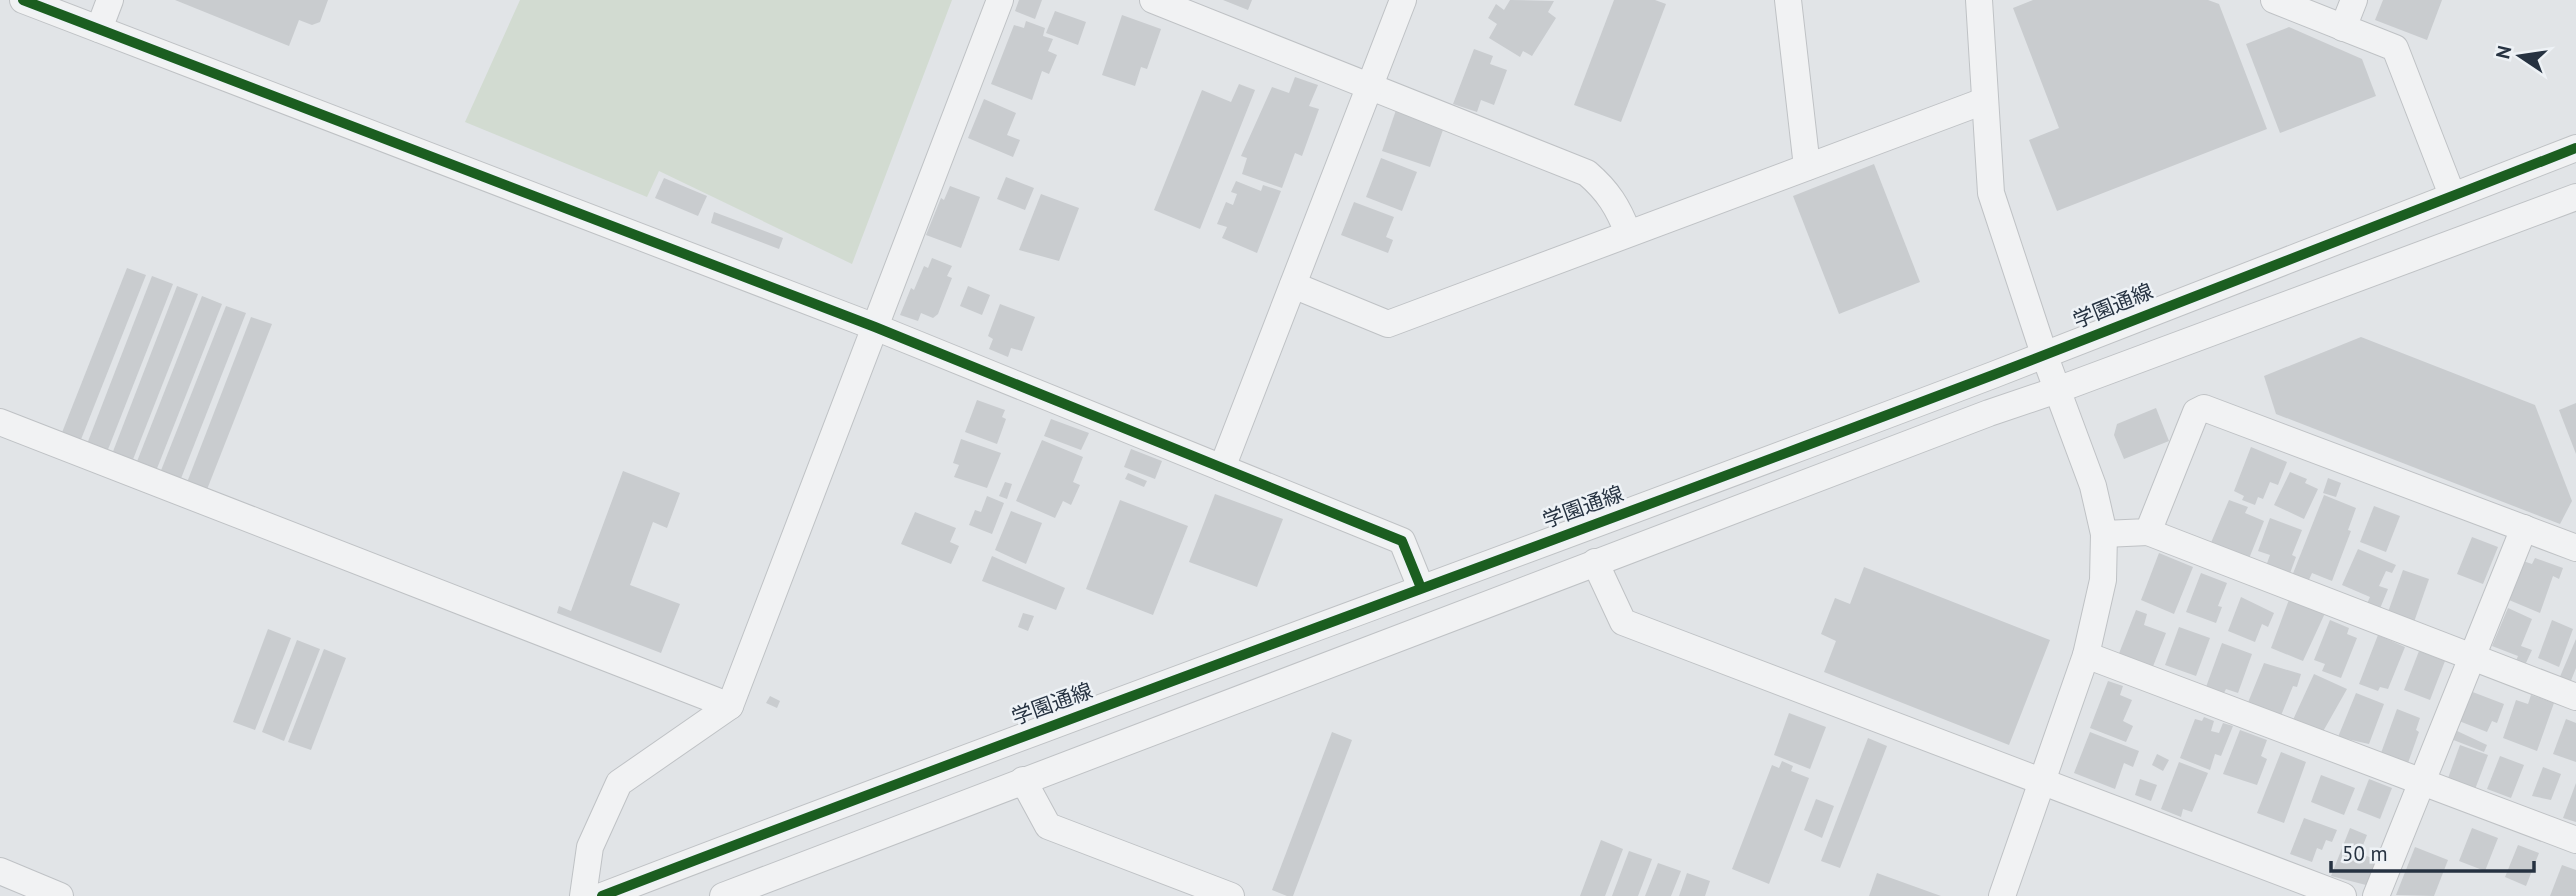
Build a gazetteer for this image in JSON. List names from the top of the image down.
{
  "streets": {
    "street": ["学園通線"]
  },
  "scale_bar": "50 m",
  "north": "left"
}
